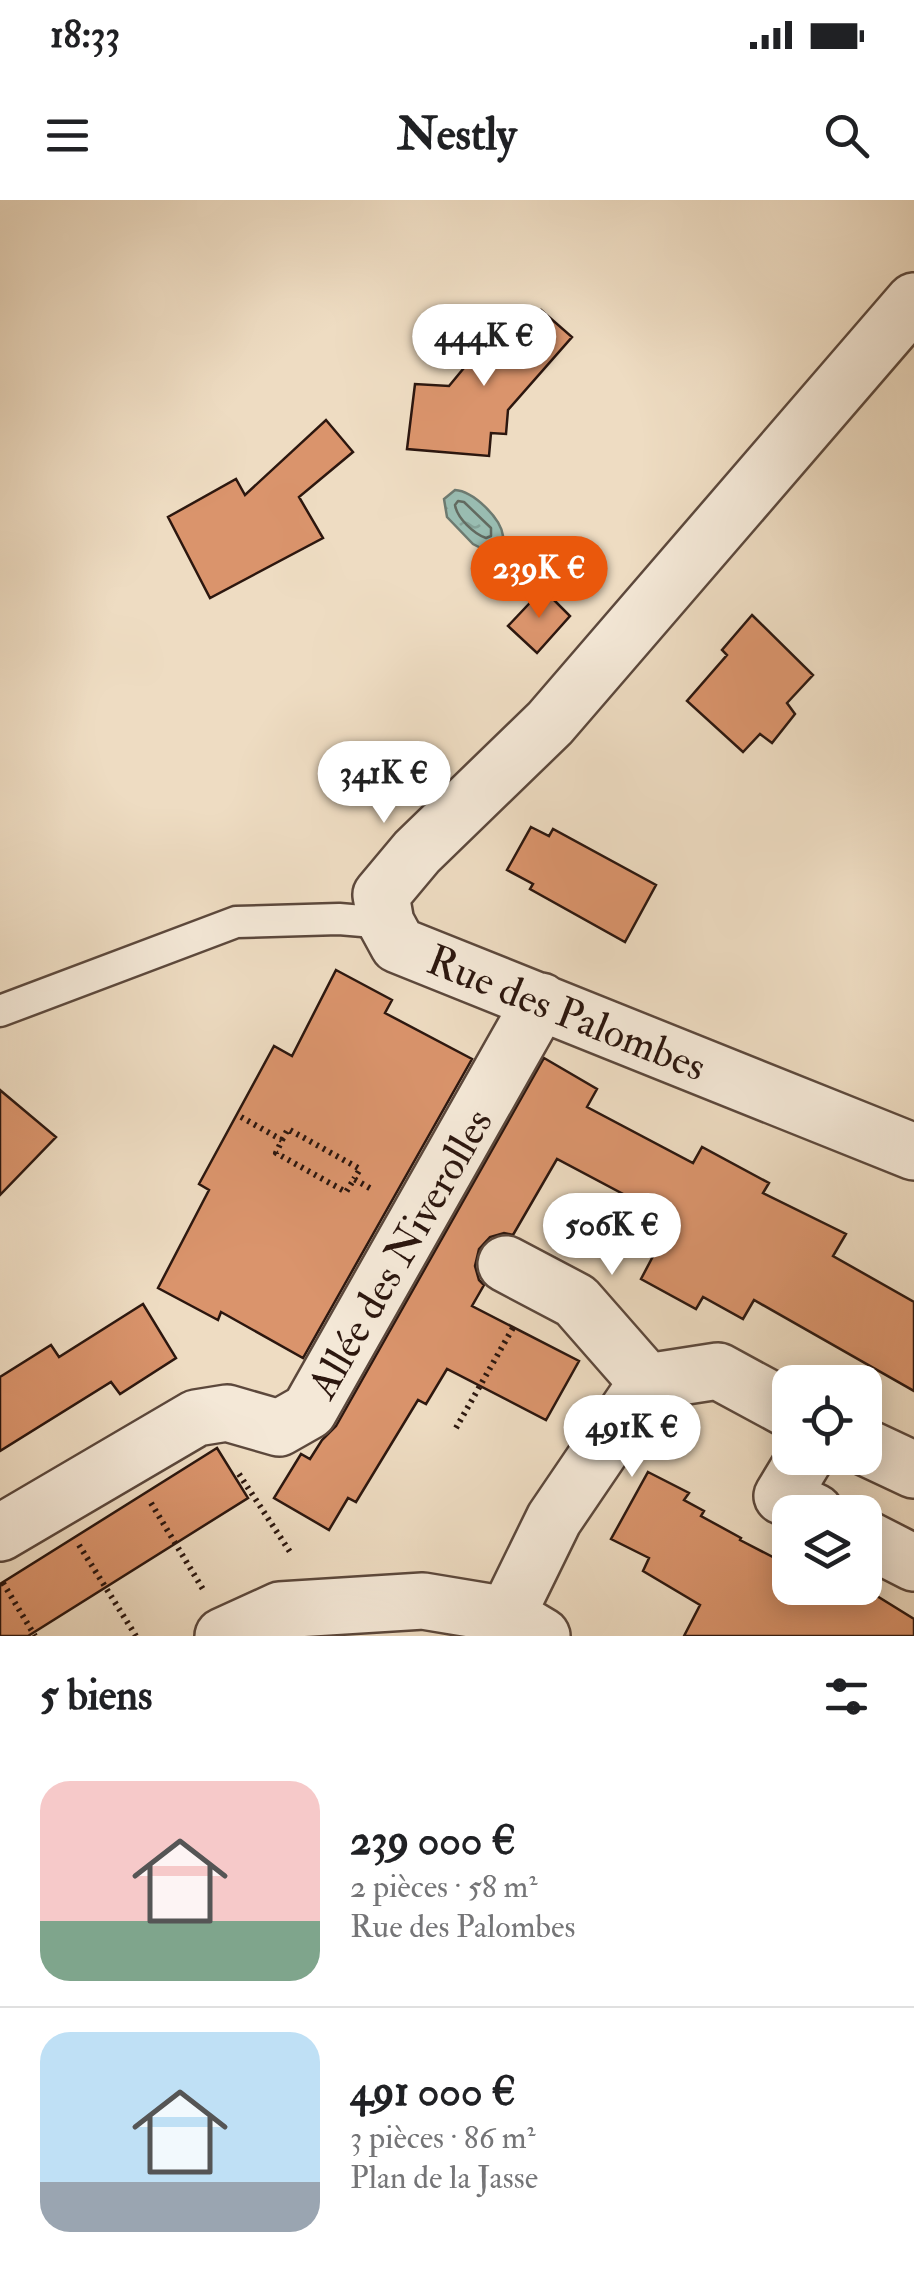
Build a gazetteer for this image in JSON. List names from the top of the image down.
{
  "streets": {
    "street": ["Rue des Palombes", "Allée des Niverolles"]
  },
  "crossings": [
    ["Rue des Palombes", "Allée des Niverolles"]
  ],
  "page": {
    "status": "18:33",
    "header": "Nestly",
    "price": [
      "444K €",
      "239K €",
      "341K €",
      "506K €",
      "491K €"
    ],
    "heading": "5 biens",
    "list": [
      {
        "name": "239 000 €",
        "note": "2 pièces · 58 m² · Rue des Palombes"
      },
      {
        "name": "491 000 €",
        "note": "3 pièces · 86 m² · Plan de la Jasse"
      }
    ]
  }
}
